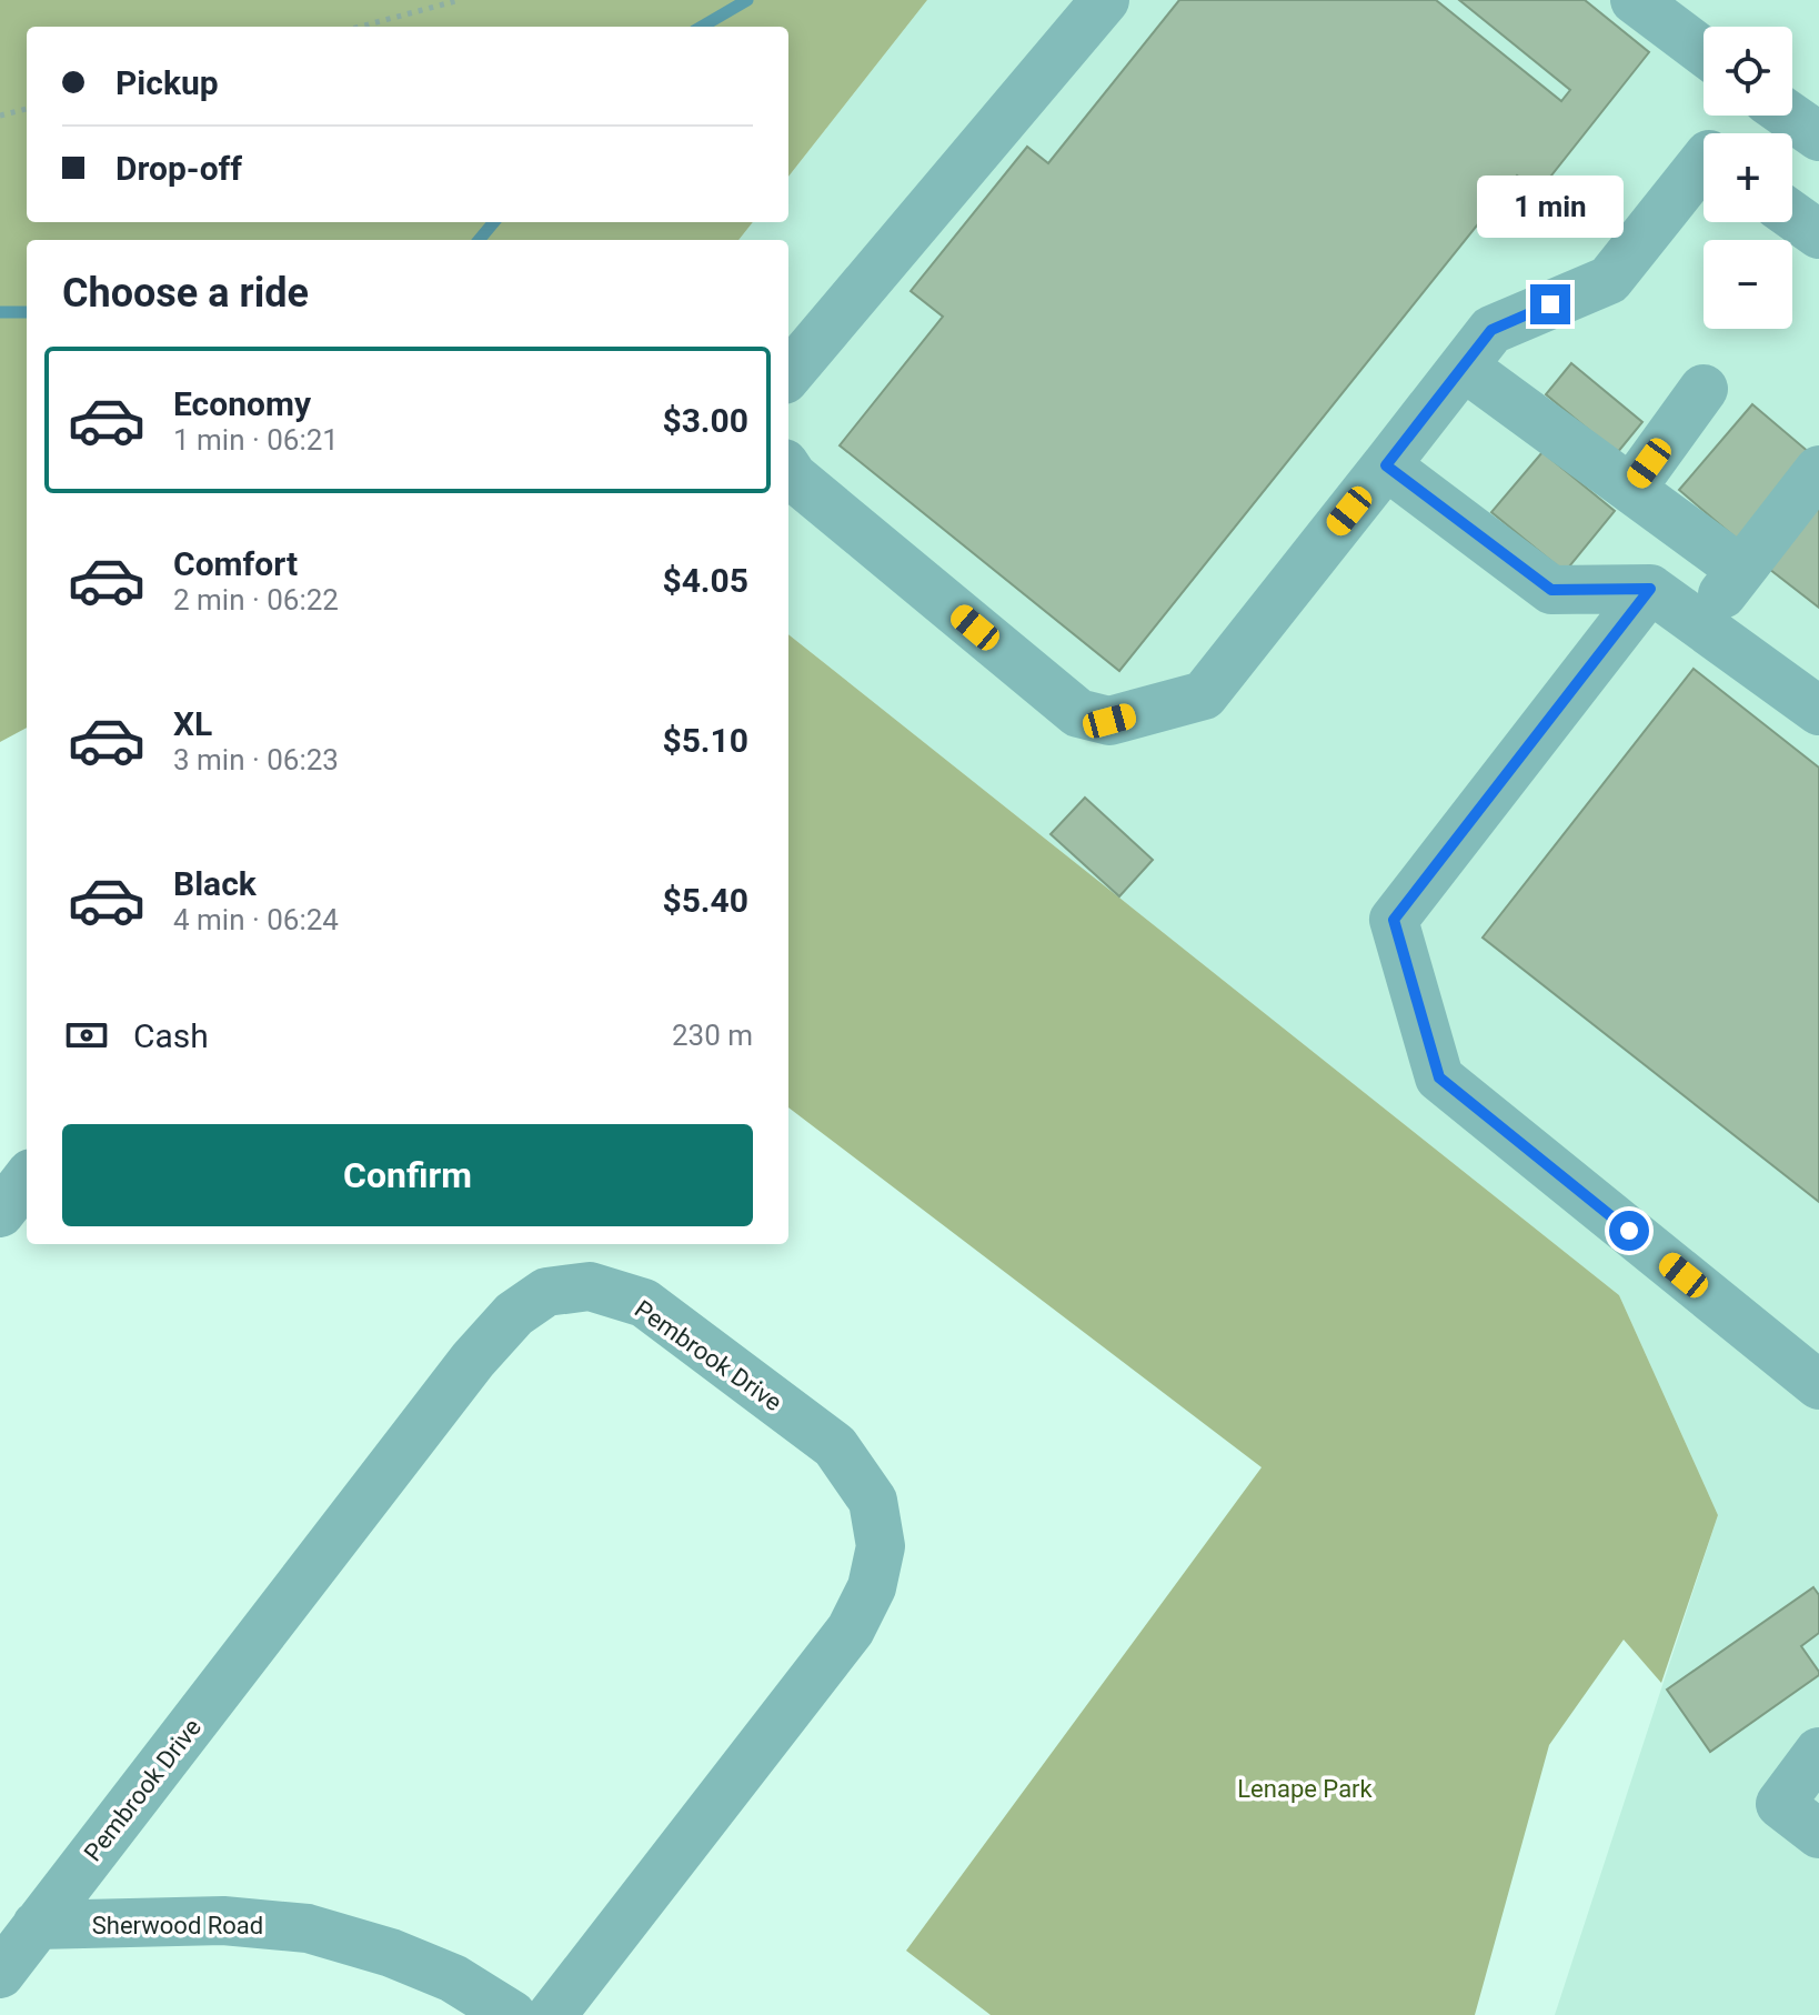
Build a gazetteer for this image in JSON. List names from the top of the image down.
{
  "streets": {
    "street": ["Pembrook Drive", "Sherwood Road"]
  },
  "crossings": [
    ["Pembrook Drive", "Sherwood Road"]
  ],
  "parks": ["Lenape Park"],
  "page": {
    "map_buttons": ["+", "−"],
    "banner": ["Pickup", "Drop-off"],
    "bubble": "1 min",
    "heading": "Choose a ride",
    "list": [
      {
        "name": "Economy",
        "note": "1 min · 06:21",
        "value": "$3.00"
      },
      {
        "name": "Comfort",
        "note": "2 min · 06:22",
        "value": "$4.05"
      },
      {
        "name": "XL",
        "note": "3 min · 06:23",
        "value": "$5.10"
      },
      {
        "name": "Black",
        "note": "4 min · 06:24",
        "value": "$5.40"
      }
    ],
    "pay": ["Cash", "230 m"],
    "buttons": "Confirm"
  }
}
